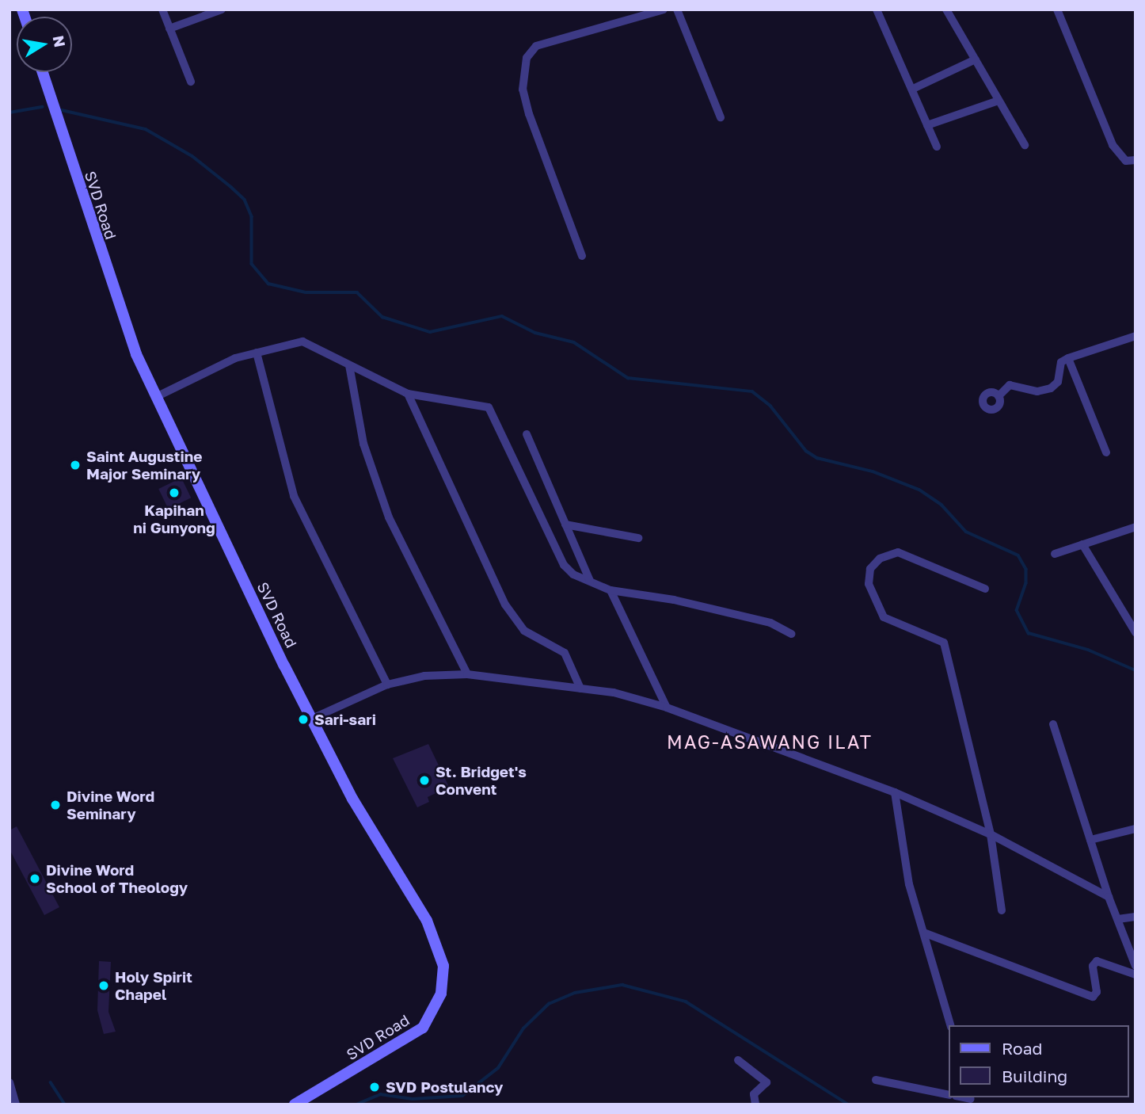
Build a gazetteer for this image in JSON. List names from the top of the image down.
{
  "streets": {
    "main road": ["SVD Road"]
  },
  "districts": ["MAG-ASAWANG ILAT"],
  "places": [
    "Saint Augustine Major Seminary",
    "Kapihan ni Gunyong",
    "Sari-sari",
    "St. Bridget's Convent",
    "Divine Word Seminary",
    "Divine Word School of Theology",
    "Holy Spirit Chapel",
    "SVD Postulancy"
  ],
  "legend": ["Road", "Building"],
  "north": "right"
}
